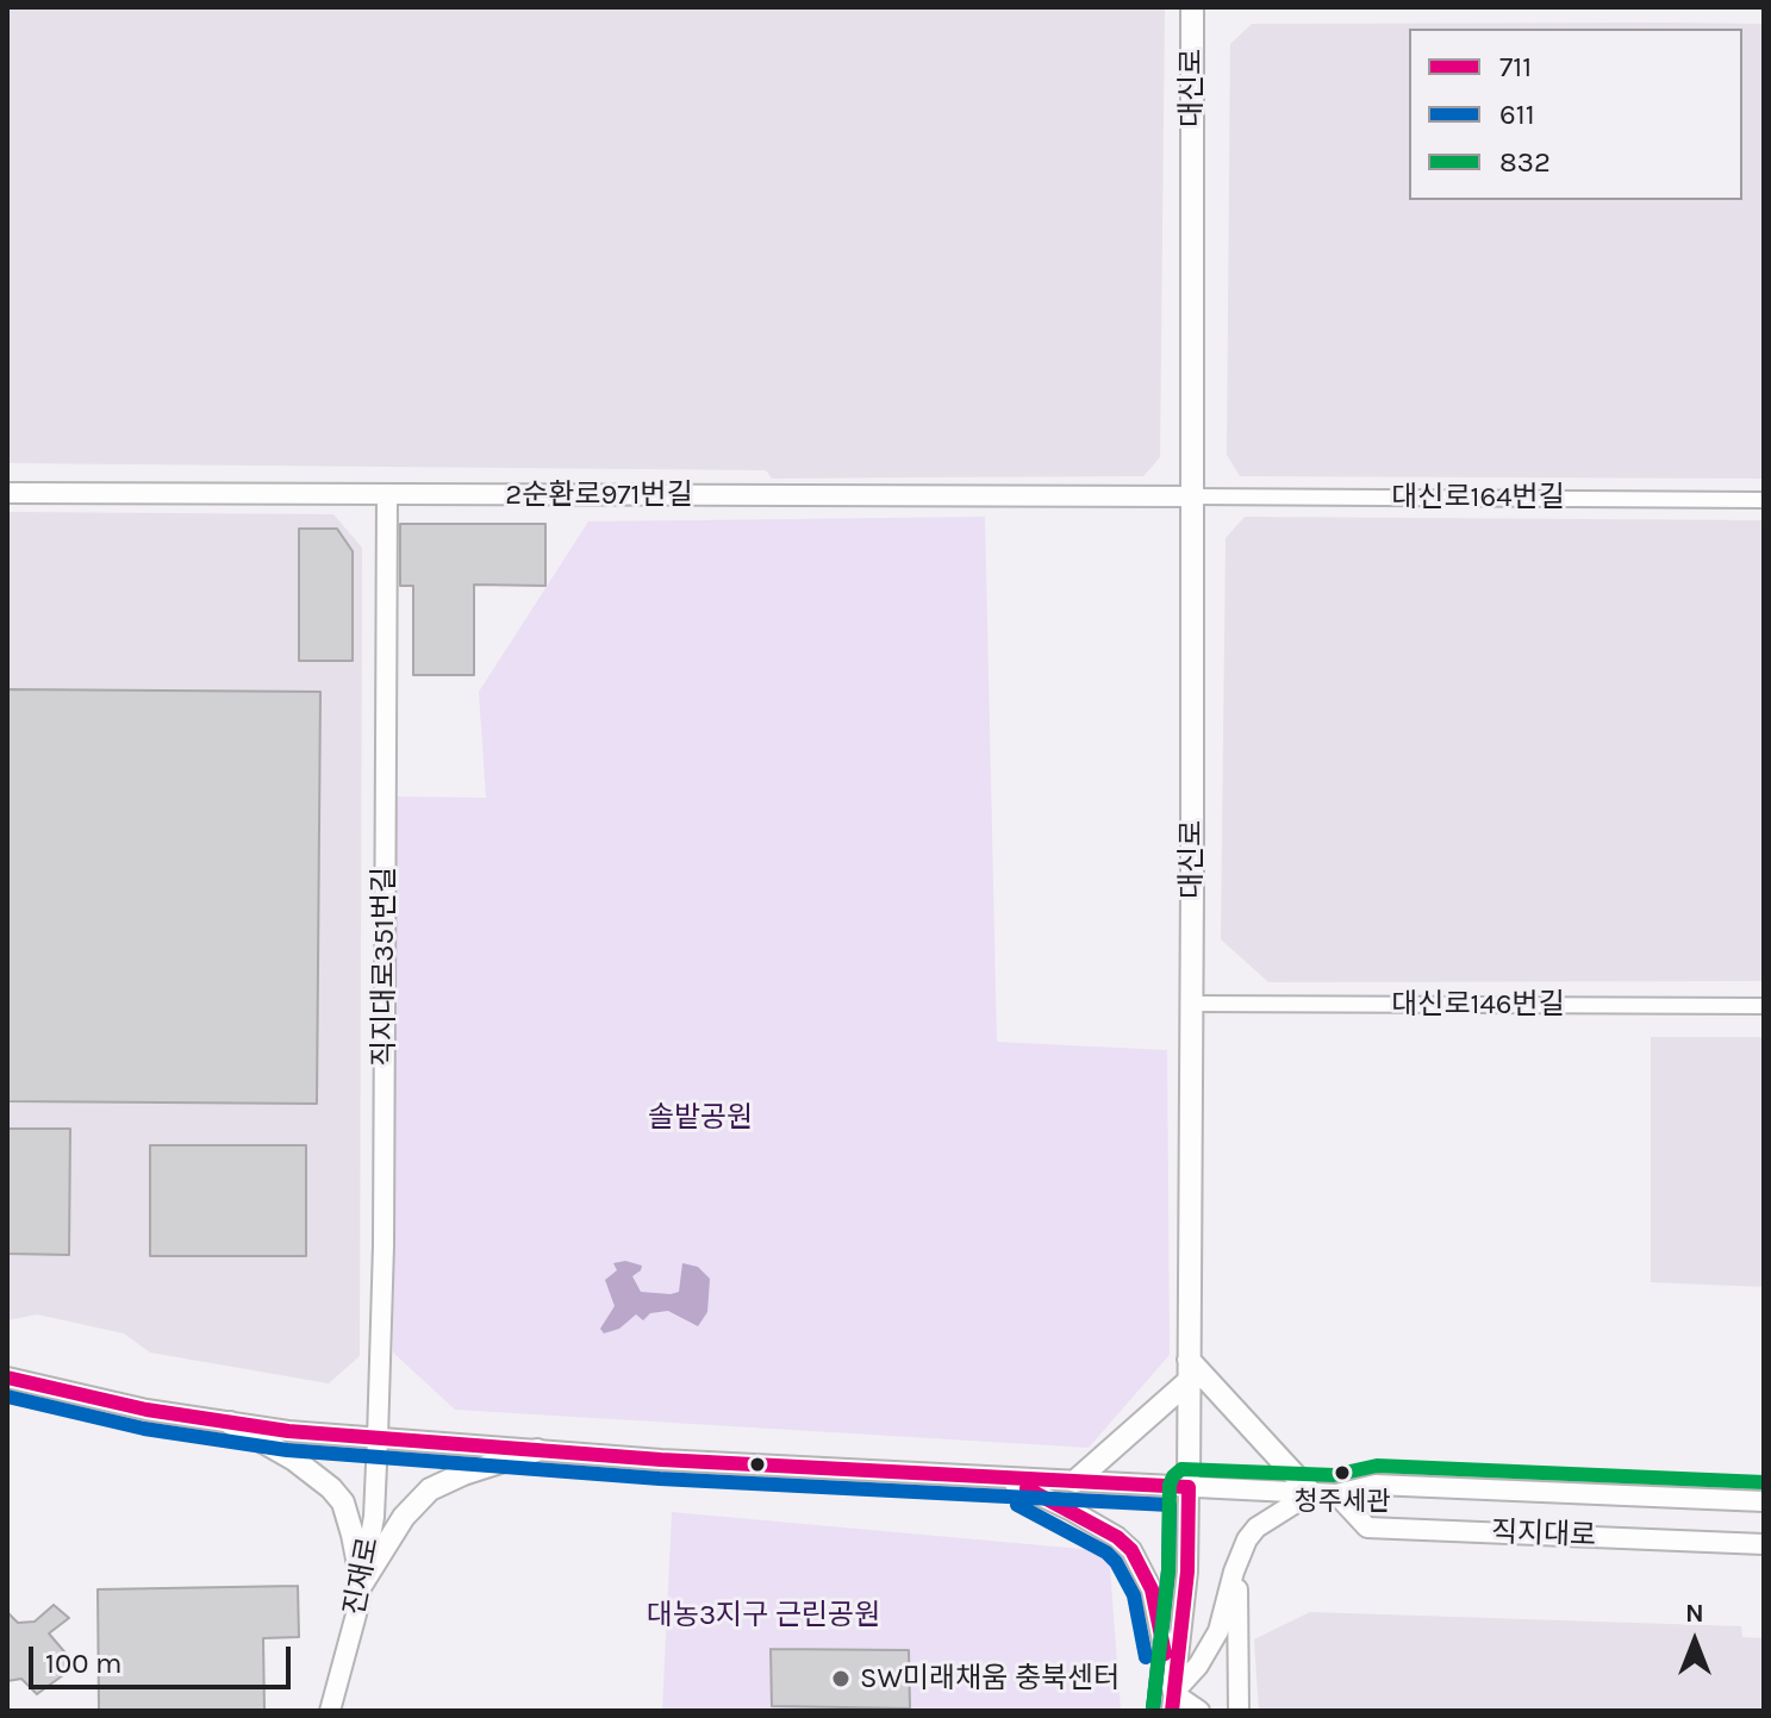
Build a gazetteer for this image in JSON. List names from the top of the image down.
{
  "streets": {
    "main road": ["대신로"],
    "street": [
      "2순환로971번길",
      "대신로164번길",
      "직지대로351번길",
      "대신로146번길",
      "직지대로",
      "진재로"
    ]
  },
  "crossings": [
    ["대신로", "2순환로971번길"],
    ["대신로", "대신로164번길"],
    ["대신로", "대신로146번길"],
    ["대신로", "직지대로"],
    ["2순환로971번길", "대신로164번길"],
    ["2순환로971번길", "직지대로351번길"],
    ["직지대로351번길", "직지대로"],
    ["직지대로351번길", "진재로"],
    ["직지대로", "진재로"]
  ],
  "parks": ["솔밭공원", "대농3지구 근린공원"],
  "places": ["청주세관", "SW미래채움 충북센터"],
  "lines": ["transit line 711", "transit line 611", "transit line 832"],
  "legend": ["711", "611", "832"],
  "scale_bar": "100 m",
  "north": "top"
}
